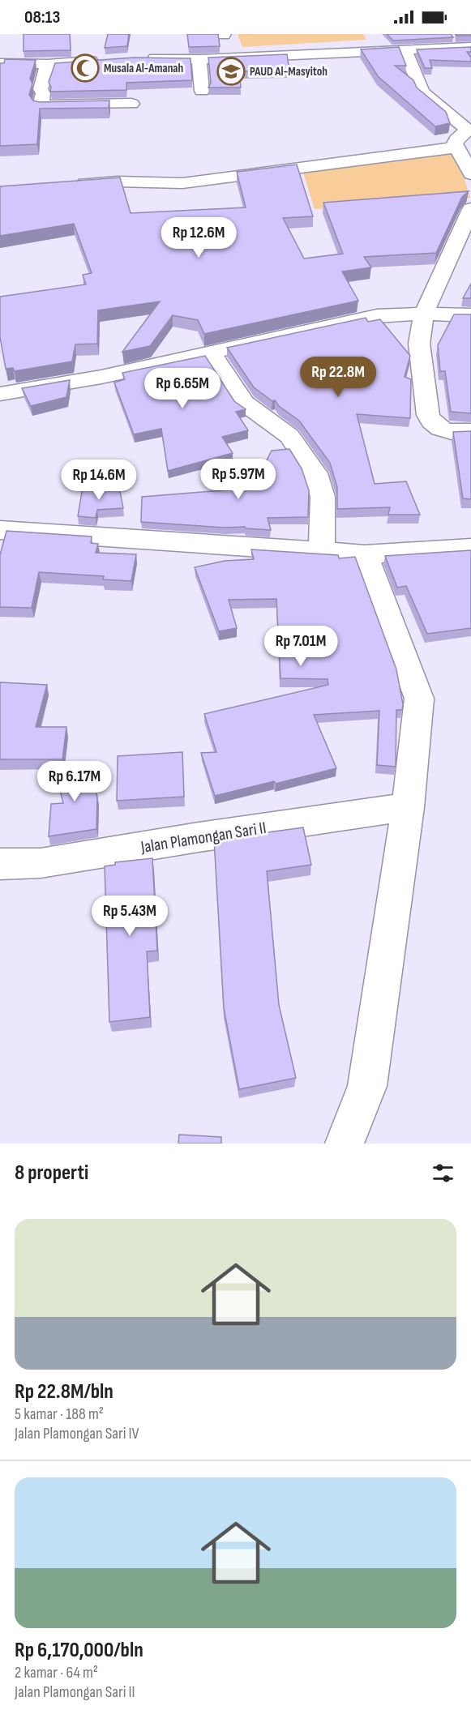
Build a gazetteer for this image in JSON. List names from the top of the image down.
{
  "streets": {
    "street": ["Jalan Plamongan Sari II"]
  },
  "places": {
    "mosque": ["Musala Al-Amanah"],
    "school or university": ["PAUD Al-Masyitoh"]
  },
  "page": {
    "status": "08:13",
    "price": [
      "Rp 12.6M",
      "Rp 22.8M",
      "Rp 6.65M",
      "Rp 5.97M",
      "Rp 14.6M",
      "Rp 7.01M",
      "Rp 6.17M",
      "Rp 5.43M"
    ],
    "heading": "8 properti",
    "list": [
      {
        "name": "Rp 22.8M/bln",
        "note": "5 kamar · 188 m² · Jalan Plamongan Sari IV"
      },
      {
        "name": "Rp 6,170,000/bln",
        "note": "2 kamar · 64 m² · Jalan Plamongan Sari II"
      }
    ]
  }
}
